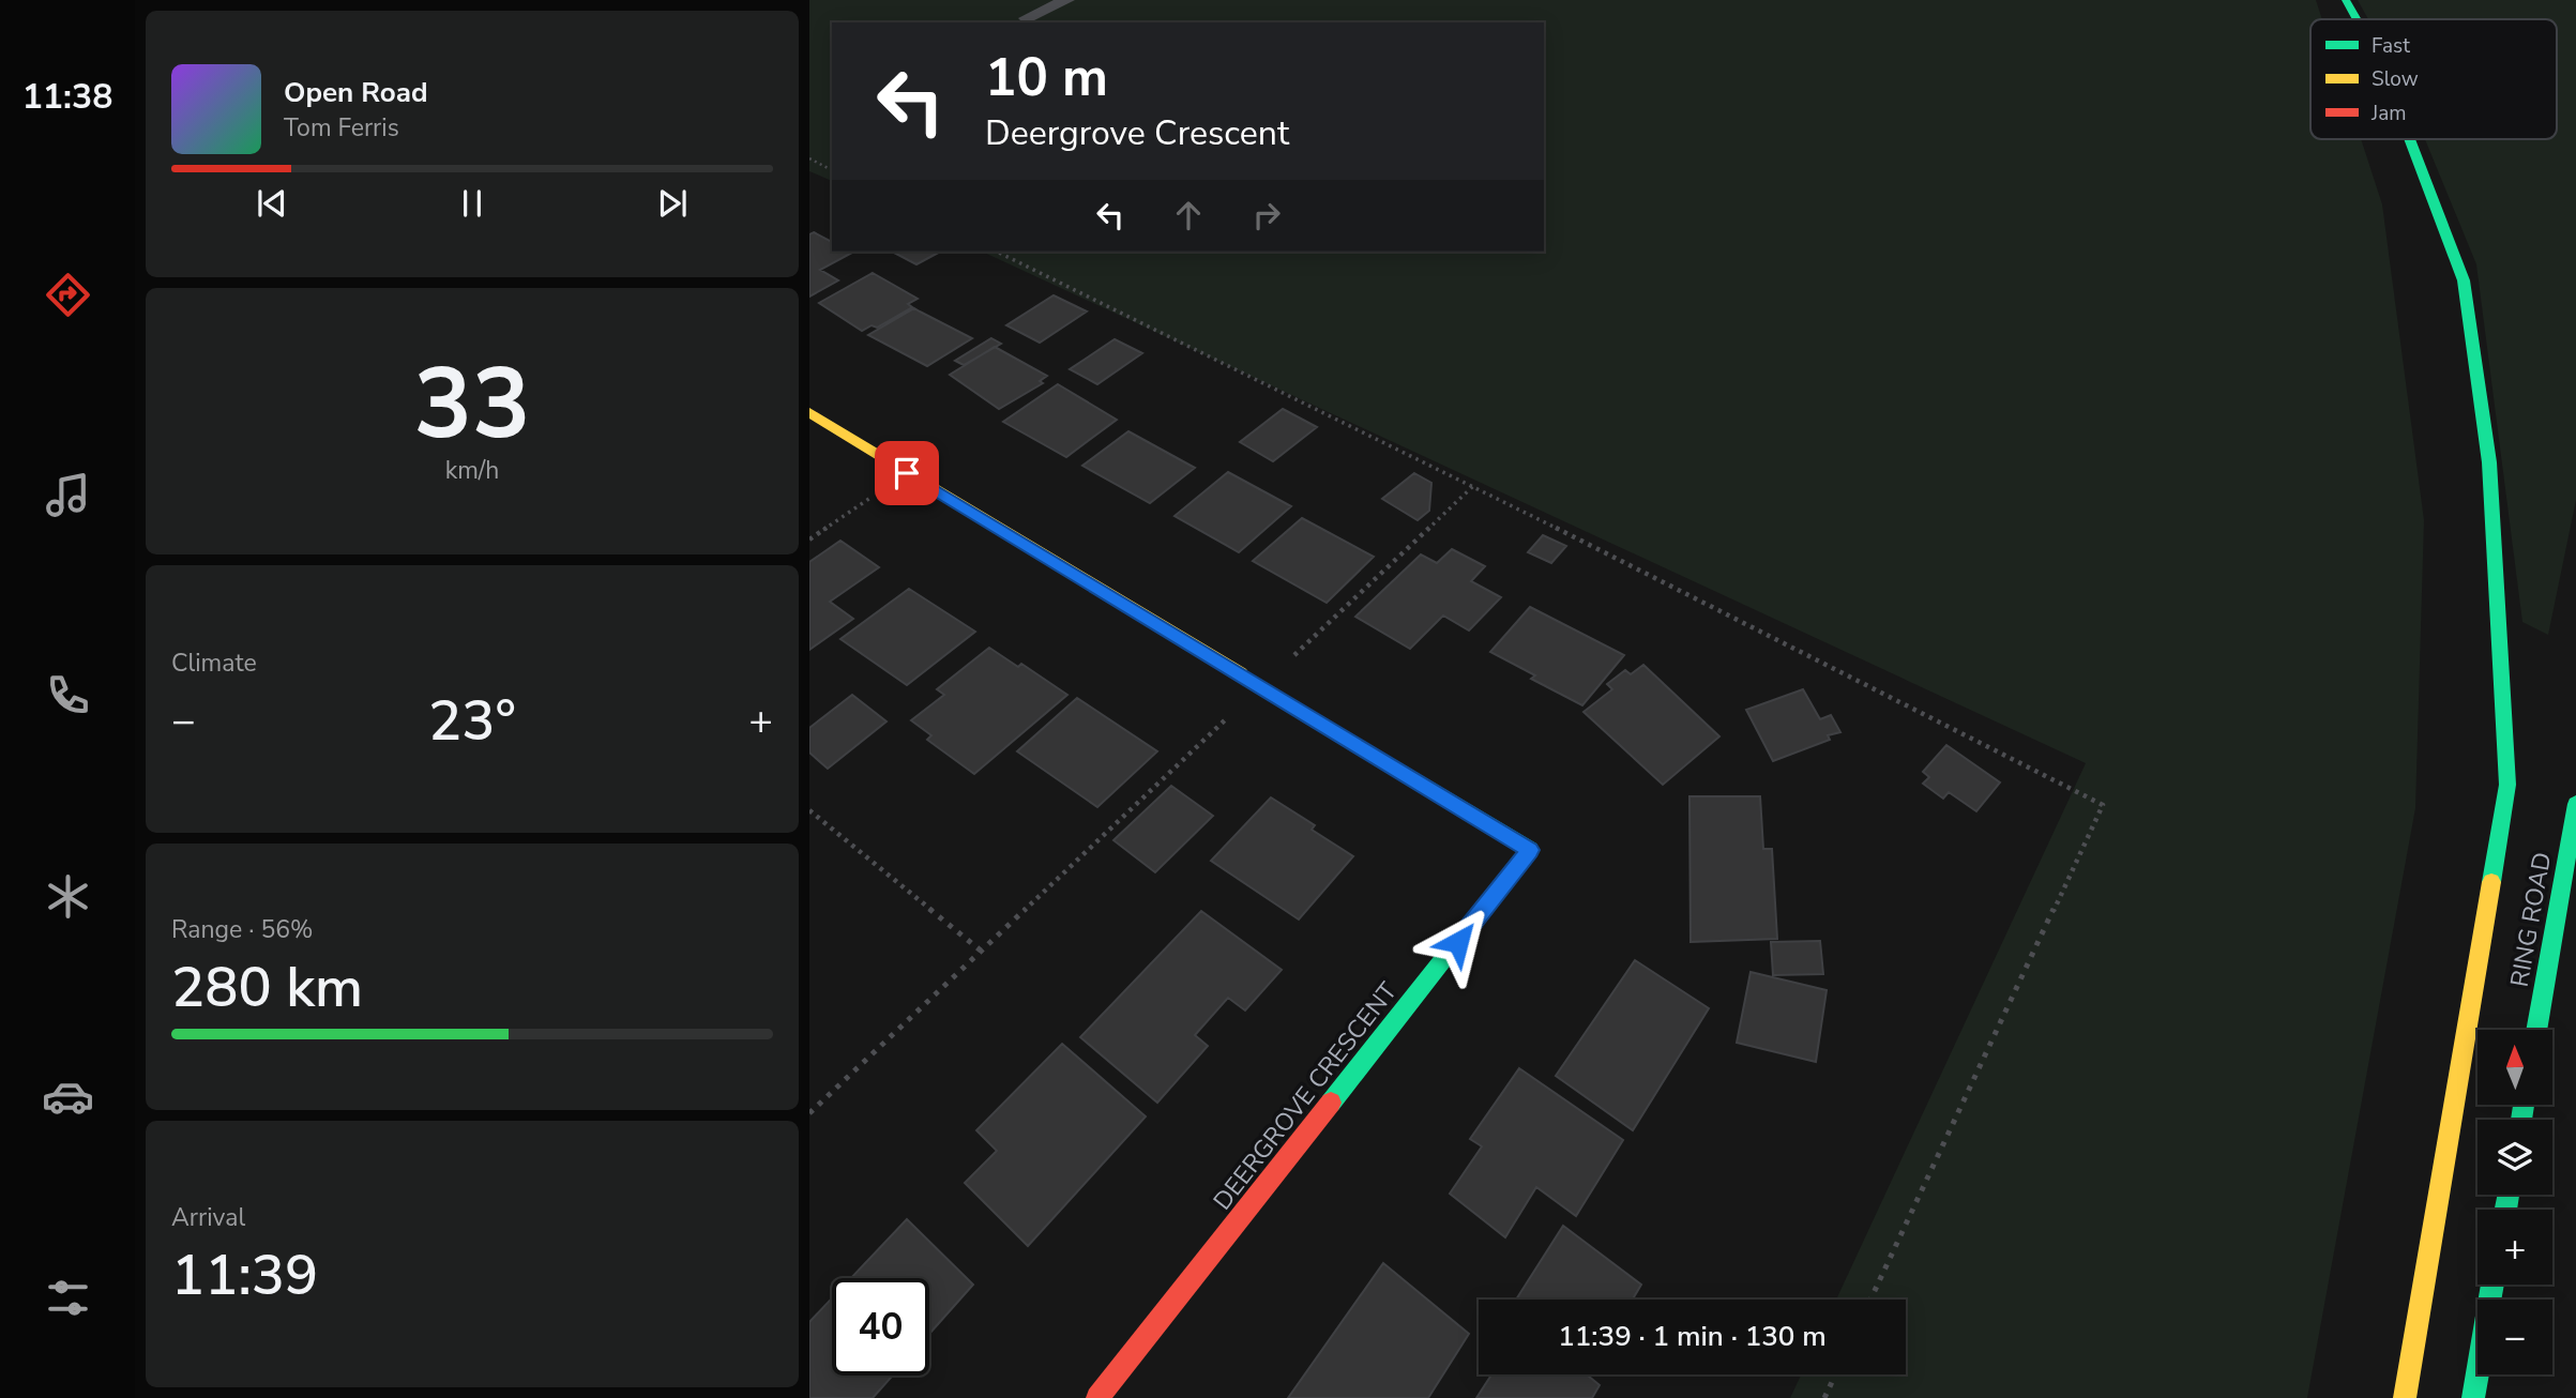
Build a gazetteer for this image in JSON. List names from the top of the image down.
{
  "streets": {
    "main road": ["RING ROAD", "DEERGROVE CRESCENT"]
  },
  "legend": ["Fast", "Slow", "Jam"],
  "north": "top",
  "page": {
    "tabs": "11:38",
    "turn": ["10 m", "Deergrove Crescent"],
    "song": ["Open Road", "Tom Ferris"],
    "tile": [
      ["33", "km/h"],
      "Climate",
      ["Range · 56%", "280 km"],
      ["Arrival", "11:39"]
    ],
    "heat": ["−", "23°", "+"],
    "map_buttons": ["+", "−"],
    "limit": "40",
    "trip": "11:39 · 1 min · 130 m"
  }
}
